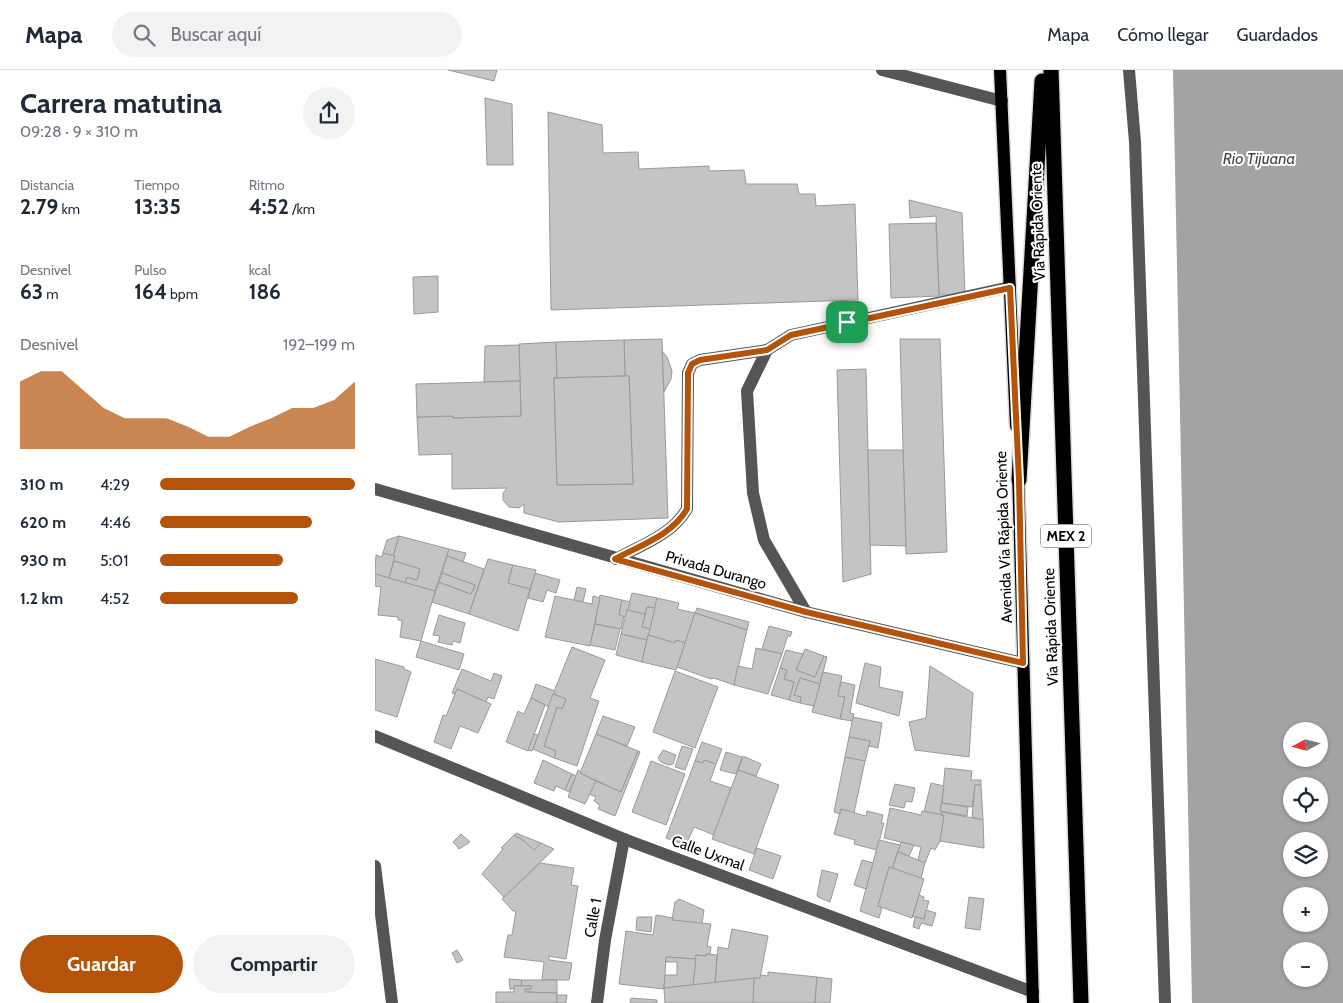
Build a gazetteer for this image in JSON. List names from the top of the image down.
{
  "streets": {
    "highway": ["Vía Rápida Oriente", "MEX 2"],
    "main road": ["Avenida Vía Rápida Oriente"],
    "street": ["Privada Durango", "Calle Uxmal", "Calle 1"]
  },
  "crossings": [
    ["Avenida Vía Rápida Oriente", "Privada Durango"],
    ["Avenida Vía Rápida Oriente", "Calle Uxmal"],
    ["Calle Uxmal", "Calle 1"]
  ],
  "water": ["Rio Tijuana"],
  "north": "left",
  "page": {
    "header": "Mapa",
    "search": "Buscar aquí",
    "nav": ["Mapa", "Cómo llegar", "Guardados"],
    "heading": ["Carrera matutina", "09:28 · 9 × 310 m"],
    "stats": [
      ["Distancia", "2.79 km"],
      ["Tiempo", "13:35"],
      ["Ritmo", "4:52 /km"],
      ["Desnivel", "63 m"],
      ["Pulso", "164 bpm"],
      ["kcal", "186"]
    ],
    "chart": ["Desnivel", "192–199 m"],
    "list": [
      {
        "name": "310 m",
        "note": "4:29"
      },
      {
        "name": "620 m",
        "note": "4:46"
      },
      {
        "name": "930 m",
        "note": "5:01"
      },
      {
        "name": "1.2 km",
        "note": "4:52"
      }
    ],
    "map_buttons": ["+", "−"],
    "buttons": ["Guardar", "Compartir"]
  }
}
